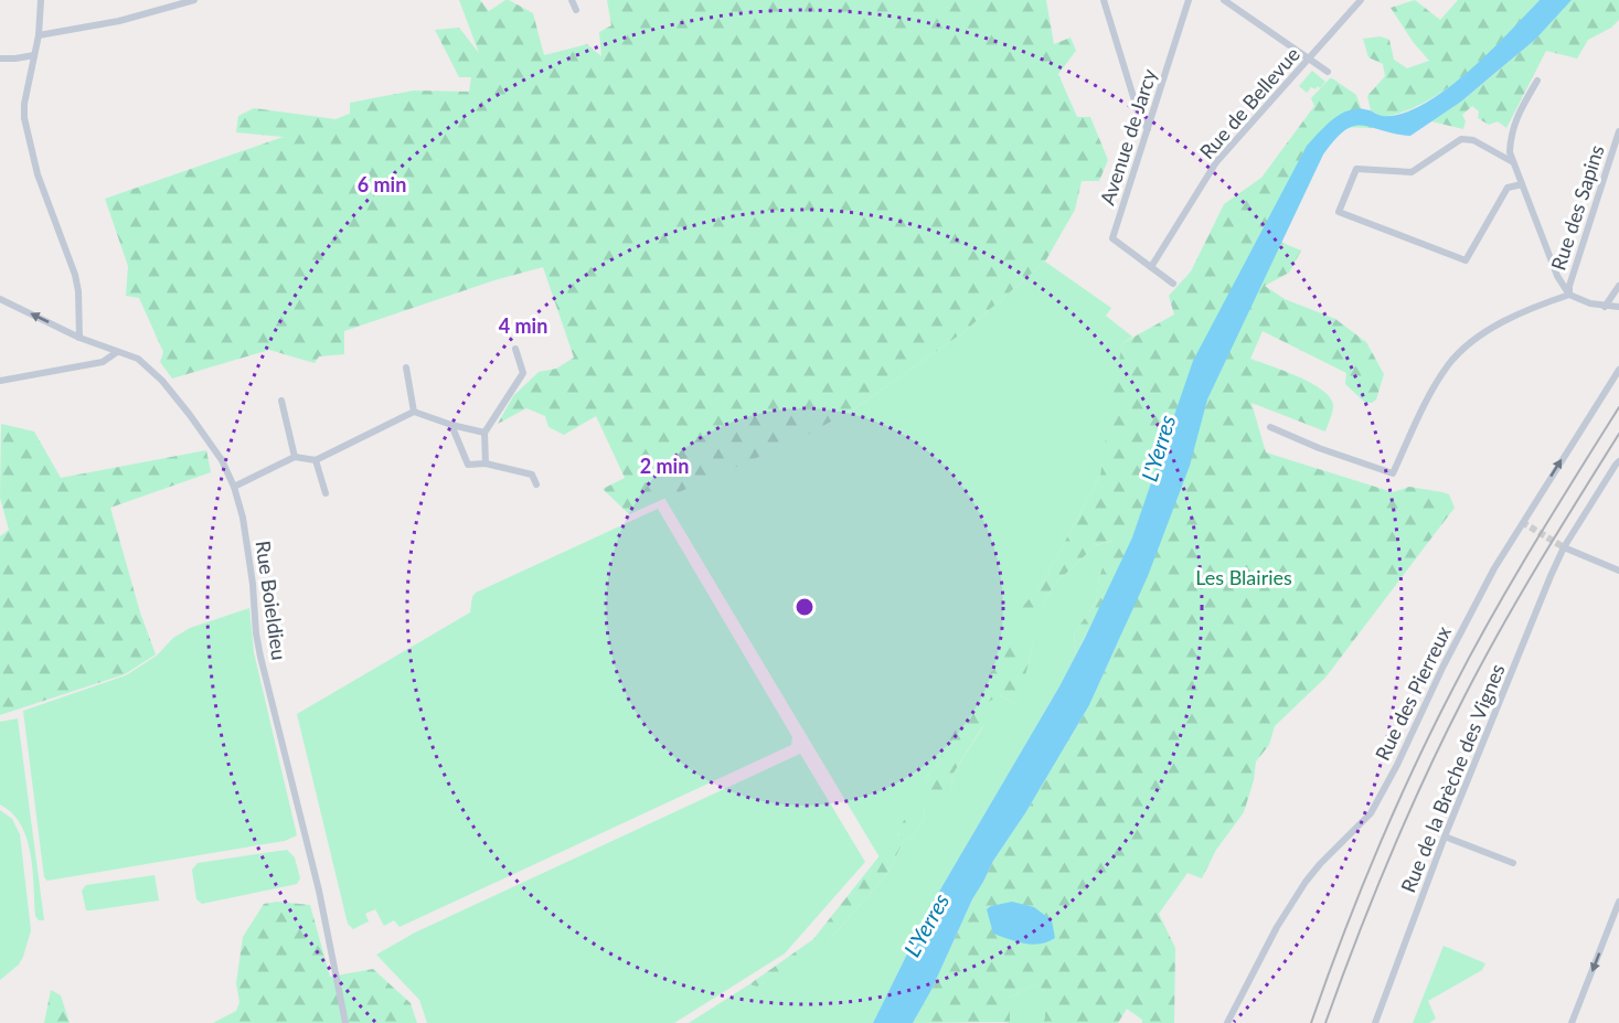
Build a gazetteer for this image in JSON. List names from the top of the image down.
{
  "streets": {
    "street": [
      "Rue de Bellevue",
      "Avenue de Jarcy",
      "Rue des Sapins",
      "Rue Boieldieu",
      "Rue des Pierreux",
      "Rue de la Brèche des Vignes"
    ]
  },
  "crossings": [
    ["Rue de Bellevue", "Avenue de Jarcy"]
  ],
  "one_way": ["Rue des Pierreux"],
  "water": ["L'Yerres"],
  "parks": ["Les Blairies"],
  "rings": ["6 min", "4 min", "2 min"]
}
